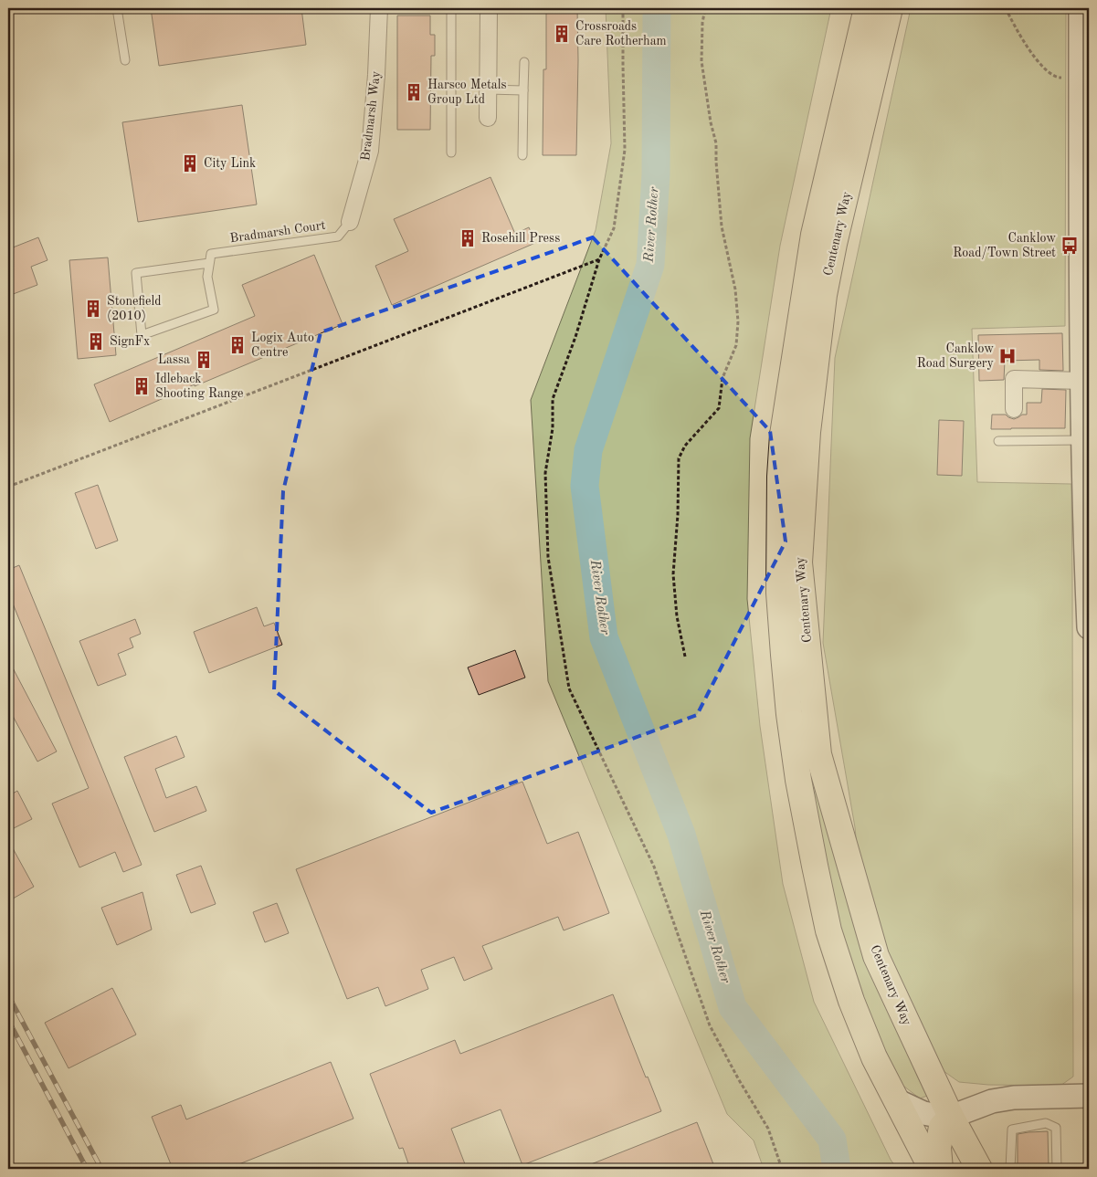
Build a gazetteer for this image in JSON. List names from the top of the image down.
{
  "streets": {
    "main road": ["Centenary Way"],
    "street": ["Bradmarsh Way"],
    "lane": ["Bradmarsh Court"]
  },
  "crossings": [
    ["Bradmarsh Way", "Bradmarsh Court"]
  ],
  "water": ["River Rother"],
  "places": {
    "building": [
      "Crossroads Care Rotherham",
      "Harsco Metals Group Ltd",
      "City Link",
      "Rosehill Press",
      "Stonefield (2010)",
      "SignFx",
      "Logix Auto Centre",
      "Lassa",
      "Idleback Shooting Range"
    ],
    "bus stop": ["Canklow Road/Town Street"],
    "hospital": ["Canklow Road Surgery"]
  }
}
